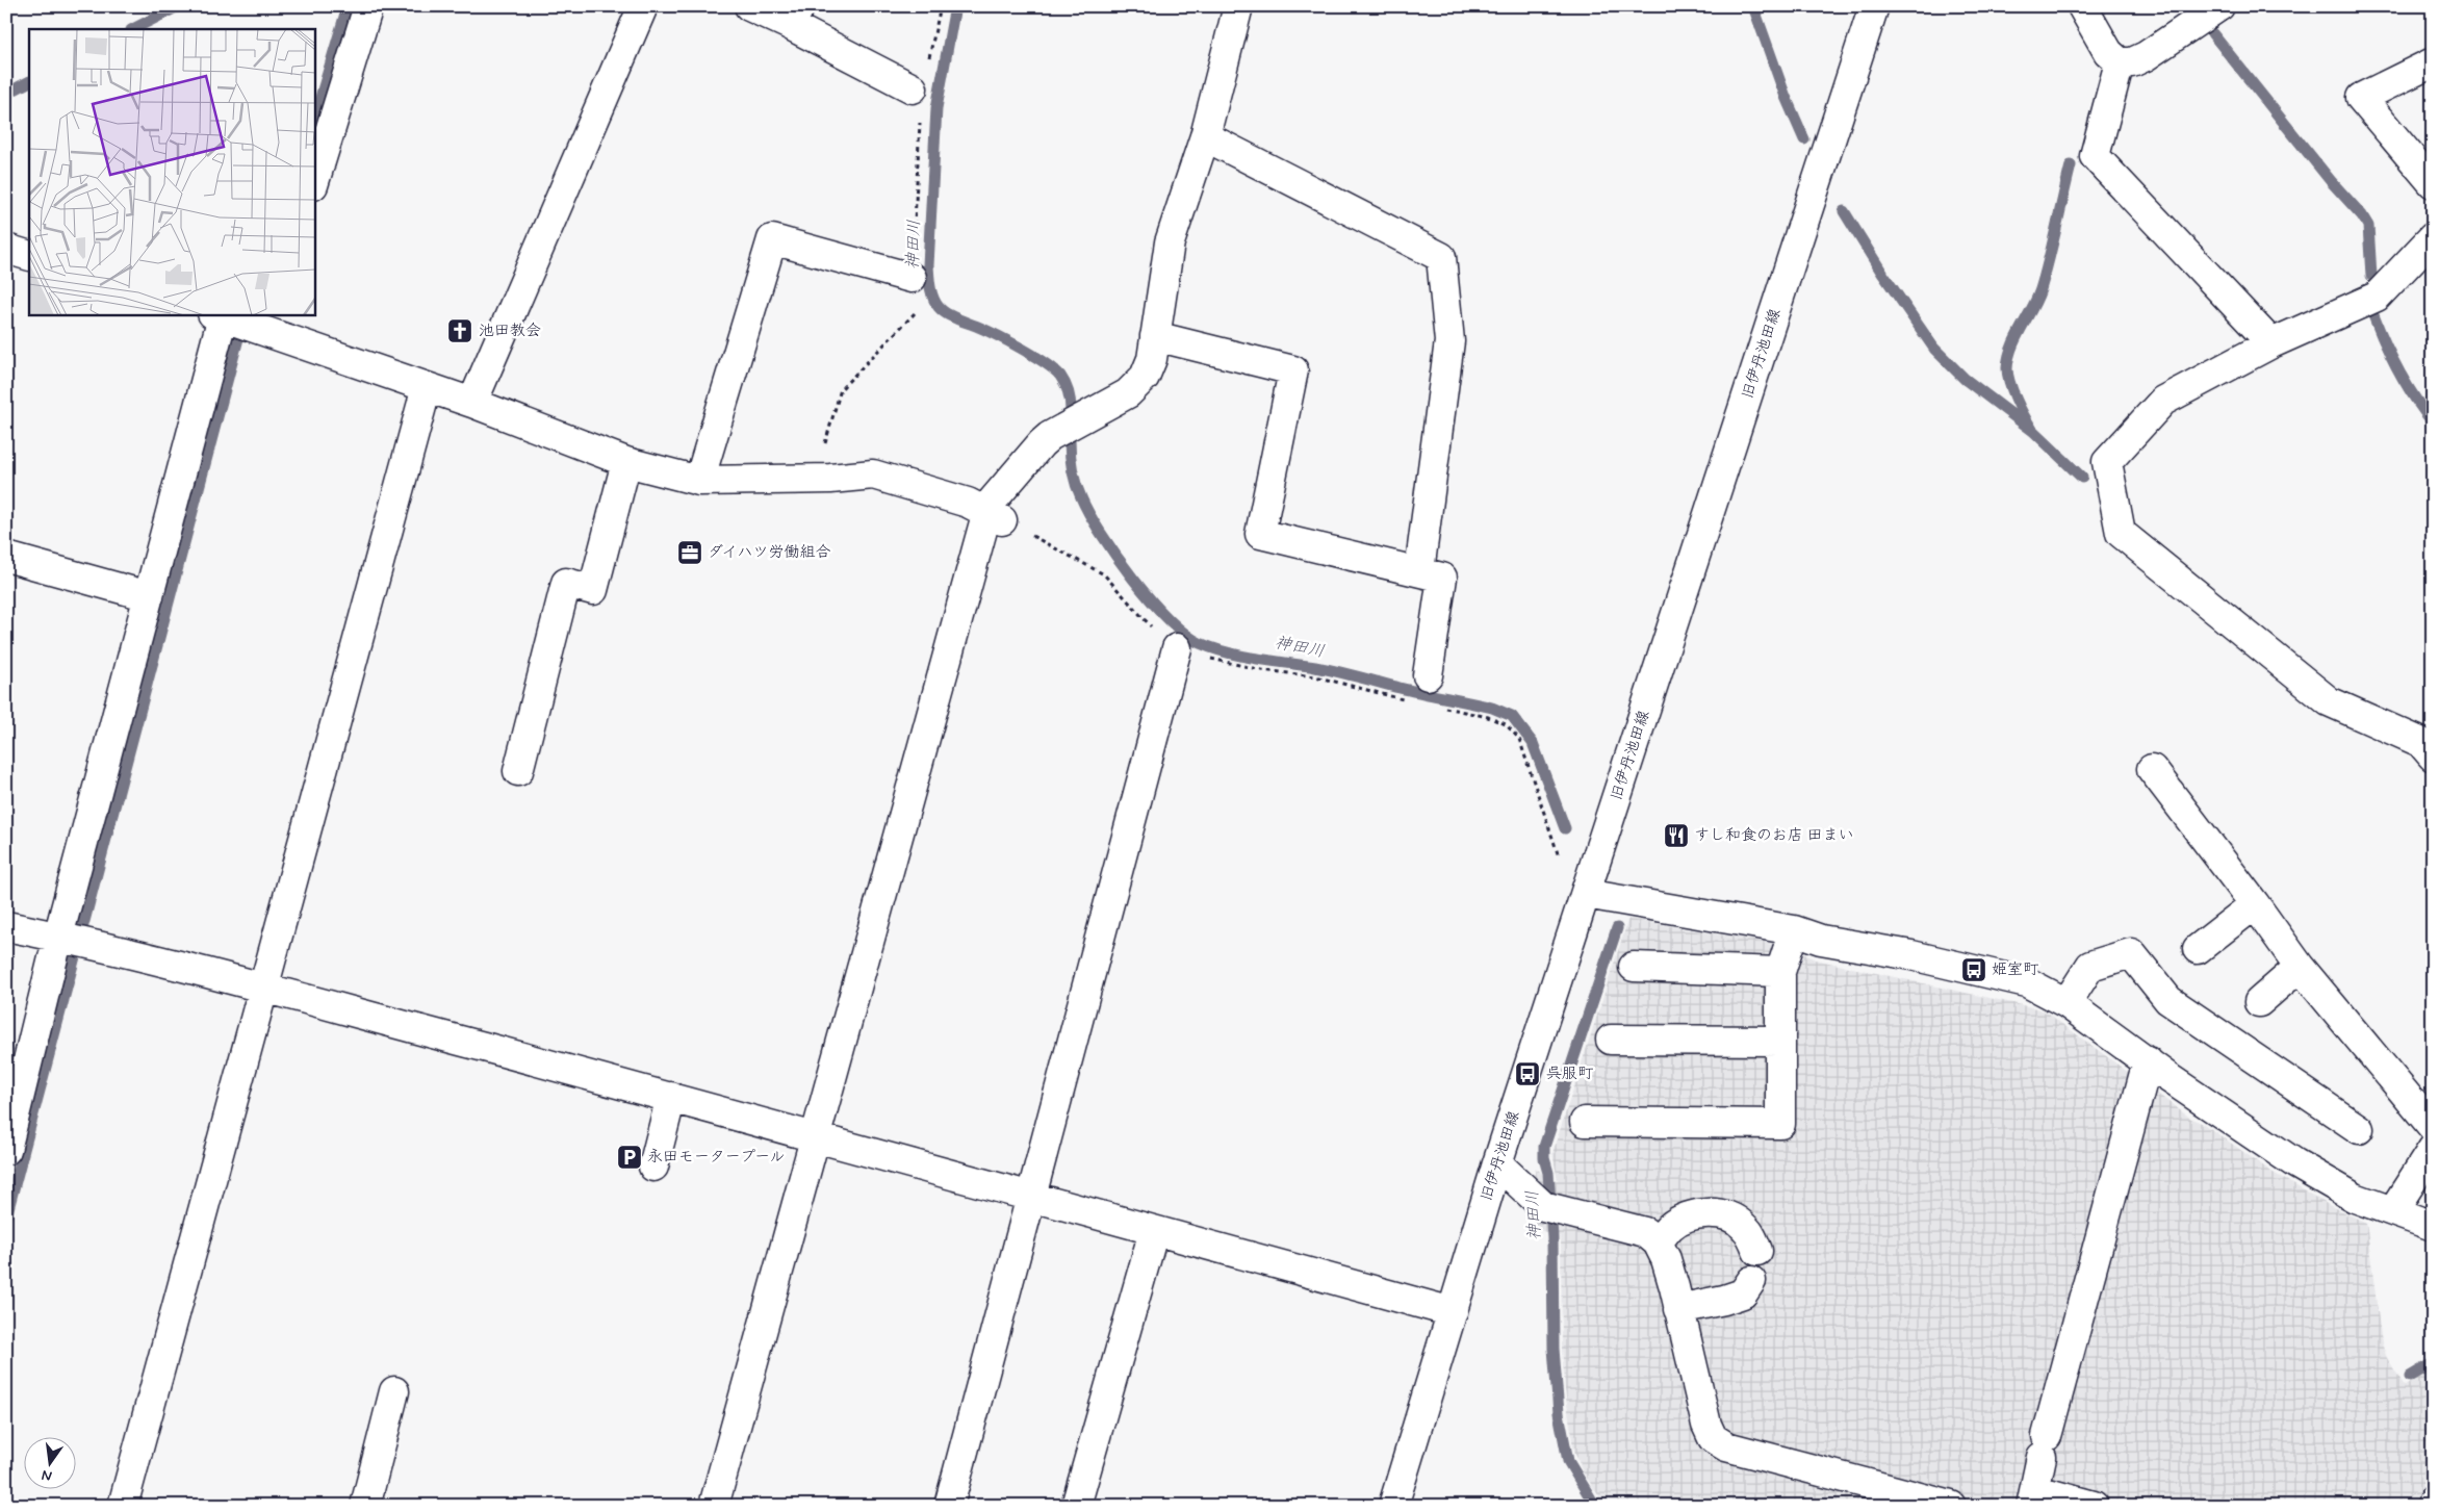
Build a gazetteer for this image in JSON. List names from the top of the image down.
{
  "streets": {
    "street": ["旧伊丹池田線"]
  },
  "water": ["神田川"],
  "places": {
    "church": ["池田教会"],
    "office": ["ダイハツ労働組合"],
    "restaurant": ["すし和食のお店 田まい"],
    "bus stop": ["姫室町", "呉服町"],
    "parking": ["永田モータープール"]
  },
  "north": "bottom"
}
